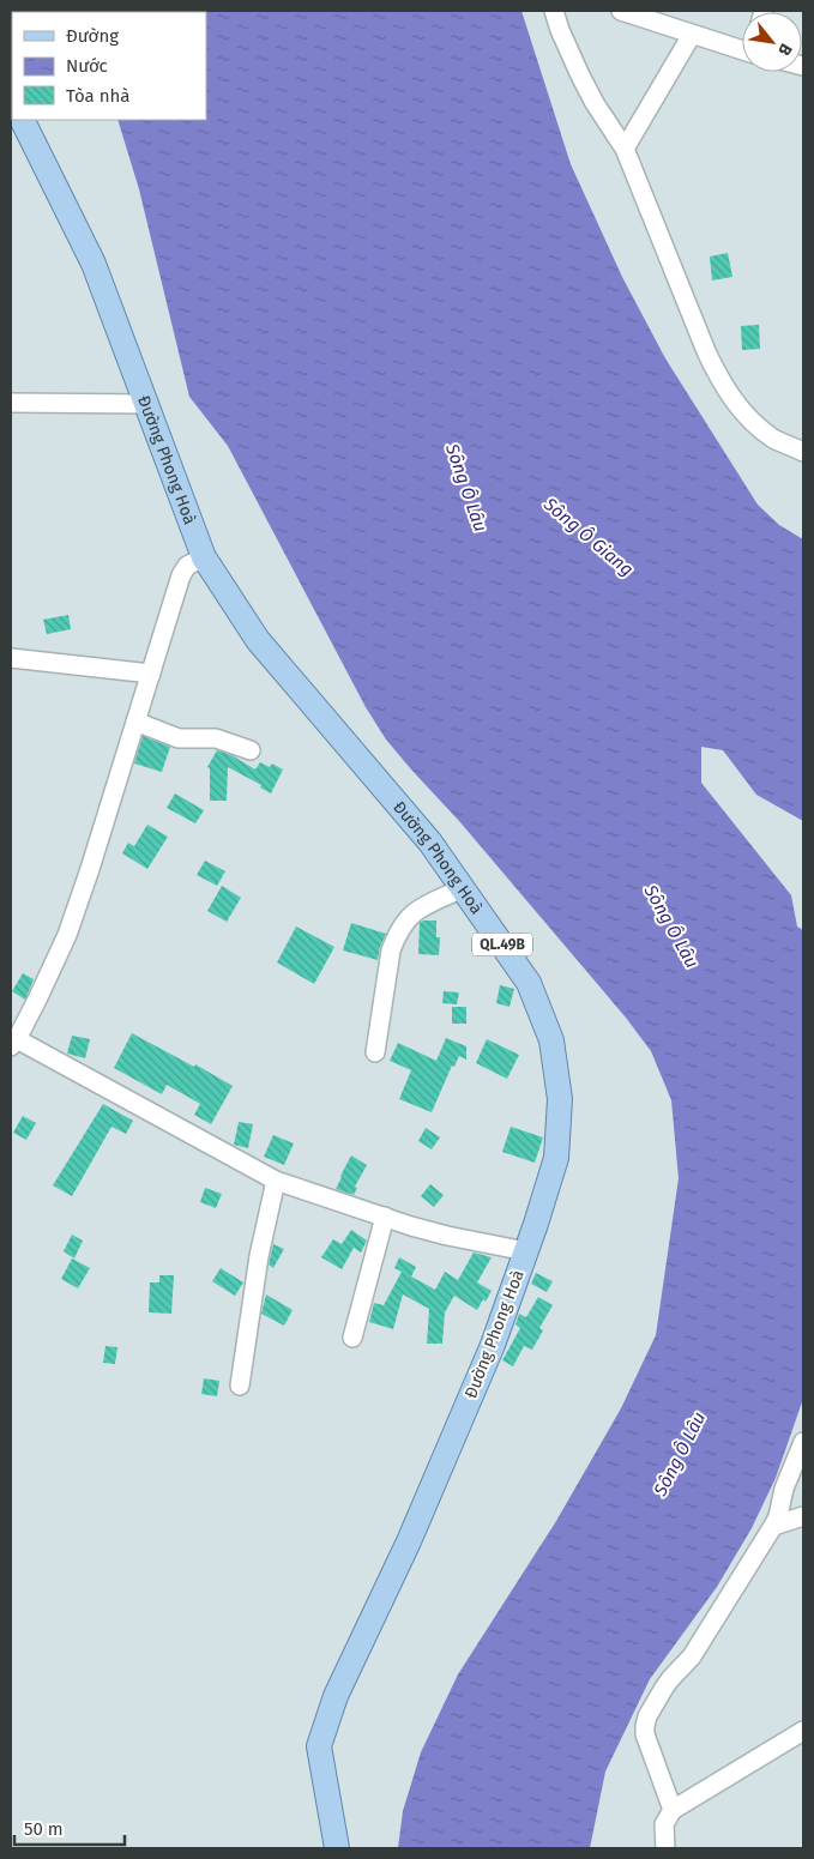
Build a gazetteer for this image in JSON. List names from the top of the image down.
{
  "streets": {
    "main road": ["Đường Phong Hoà", "QL.49B"]
  },
  "water": ["Sông Ô Lâu", "Sông Ô Giang"],
  "legend": ["Đường", "Nước", "Tòa nhà"],
  "scale_bar": "50 m",
  "north": "bottom right"
}
